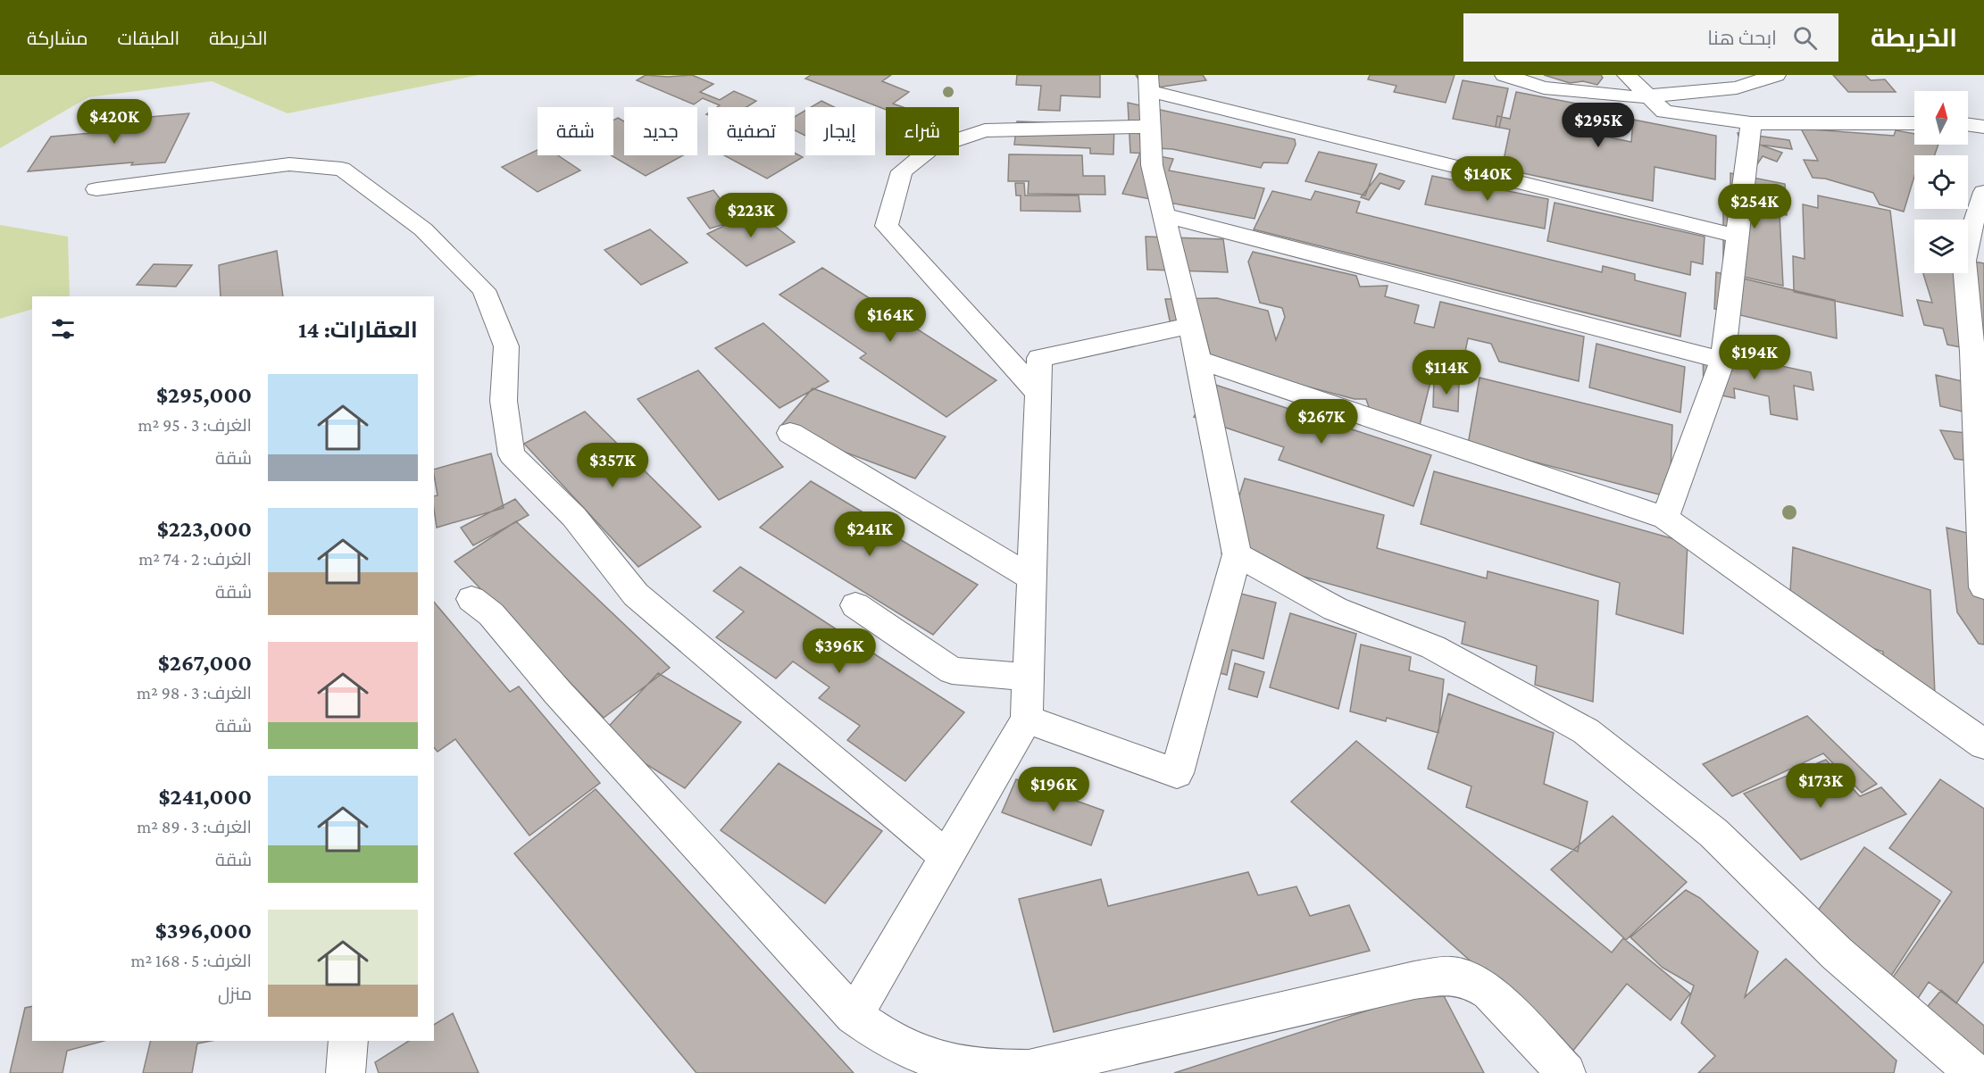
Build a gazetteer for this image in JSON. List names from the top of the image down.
{
  "north": "top",
  "page": {
    "header": "الخريطة",
    "search": "ابحث هنا",
    "nav": ["الخريطة", "الطبقات", "مشاركة"],
    "price": [
      "$420K",
      "$295K",
      "$140K",
      "$254K",
      "$223K",
      "$164K",
      "$194K",
      "$114K",
      "$267K",
      "$357K",
      "$241K",
      "$396K",
      "$173K",
      "$196K"
    ],
    "chip": [
      "شراء",
      "إيجار",
      "تصفية",
      "جديد",
      "شقة"
    ],
    "heading": "العقارات: 14",
    "list": [
      {
        "name": "$295,000",
        "note": "الغرف: 3 · 95 m² · شقة"
      },
      {
        "name": "$223,000",
        "note": "الغرف: 2 · 74 m² · شقة"
      },
      {
        "name": "$267,000",
        "note": "الغرف: 3 · 98 m² · شقة"
      },
      {
        "name": "$241,000",
        "note": "الغرف: 3 · 89 m² · شقة"
      },
      {
        "name": "$396,000",
        "note": "الغرف: 5 · 168 m² · منزل"
      }
    ]
  }
}
